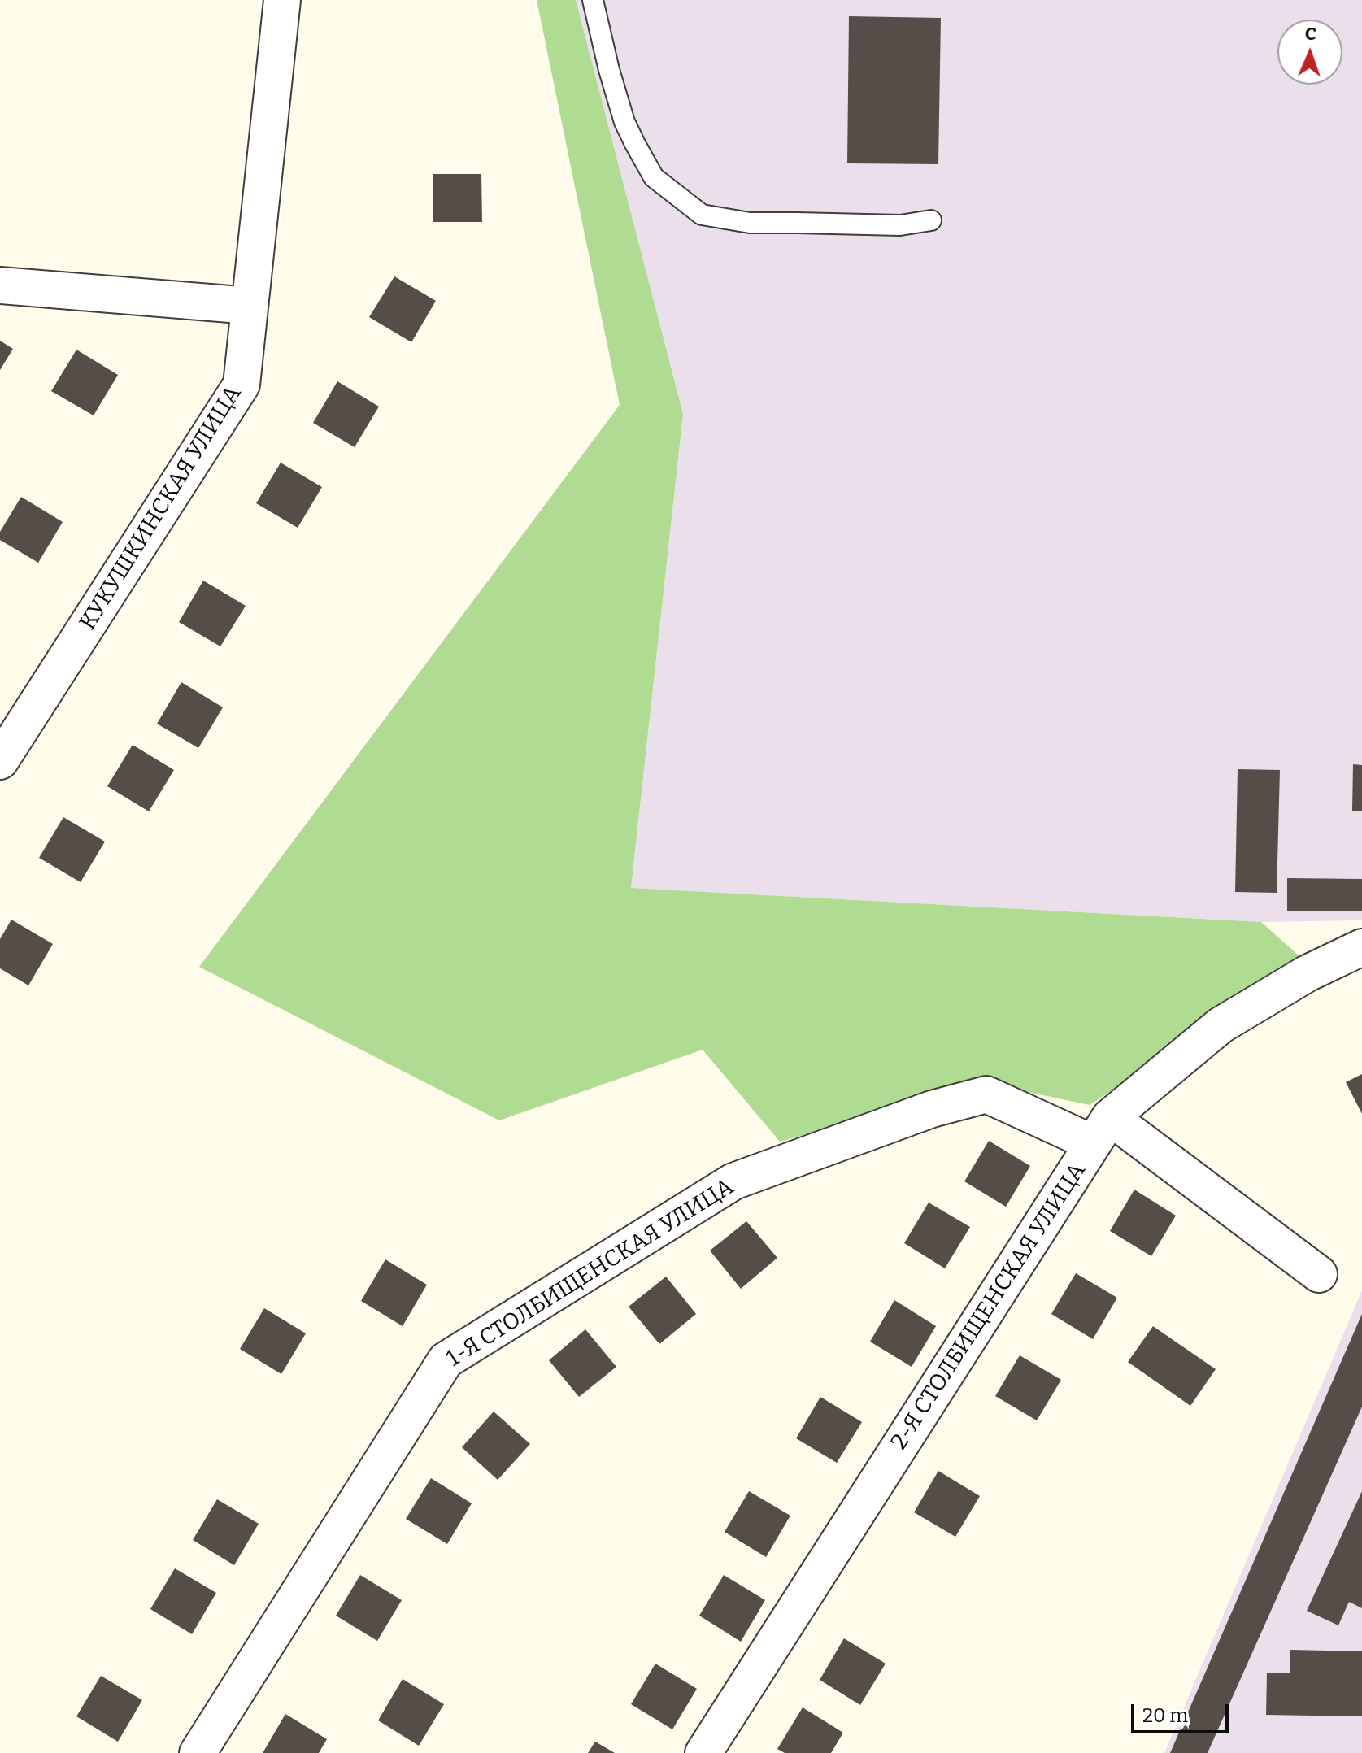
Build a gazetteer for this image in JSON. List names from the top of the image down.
{
  "streets": {
    "street": ["КУКУШКИНСКАЯ УЛИЦА", "1-Я СТОЛБИЩЕНСКАЯ УЛИЦА", "2-Я СТОЛБИЩЕНСКАЯ УЛИЦА"]
  },
  "crossings": [
    ["1-Я СТОЛБИЩЕНСКАЯ УЛИЦА", "2-Я СТОЛБИЩЕНСКАЯ УЛИЦА"]
  ],
  "scale_bar": "20 m",
  "north": "top"
}
